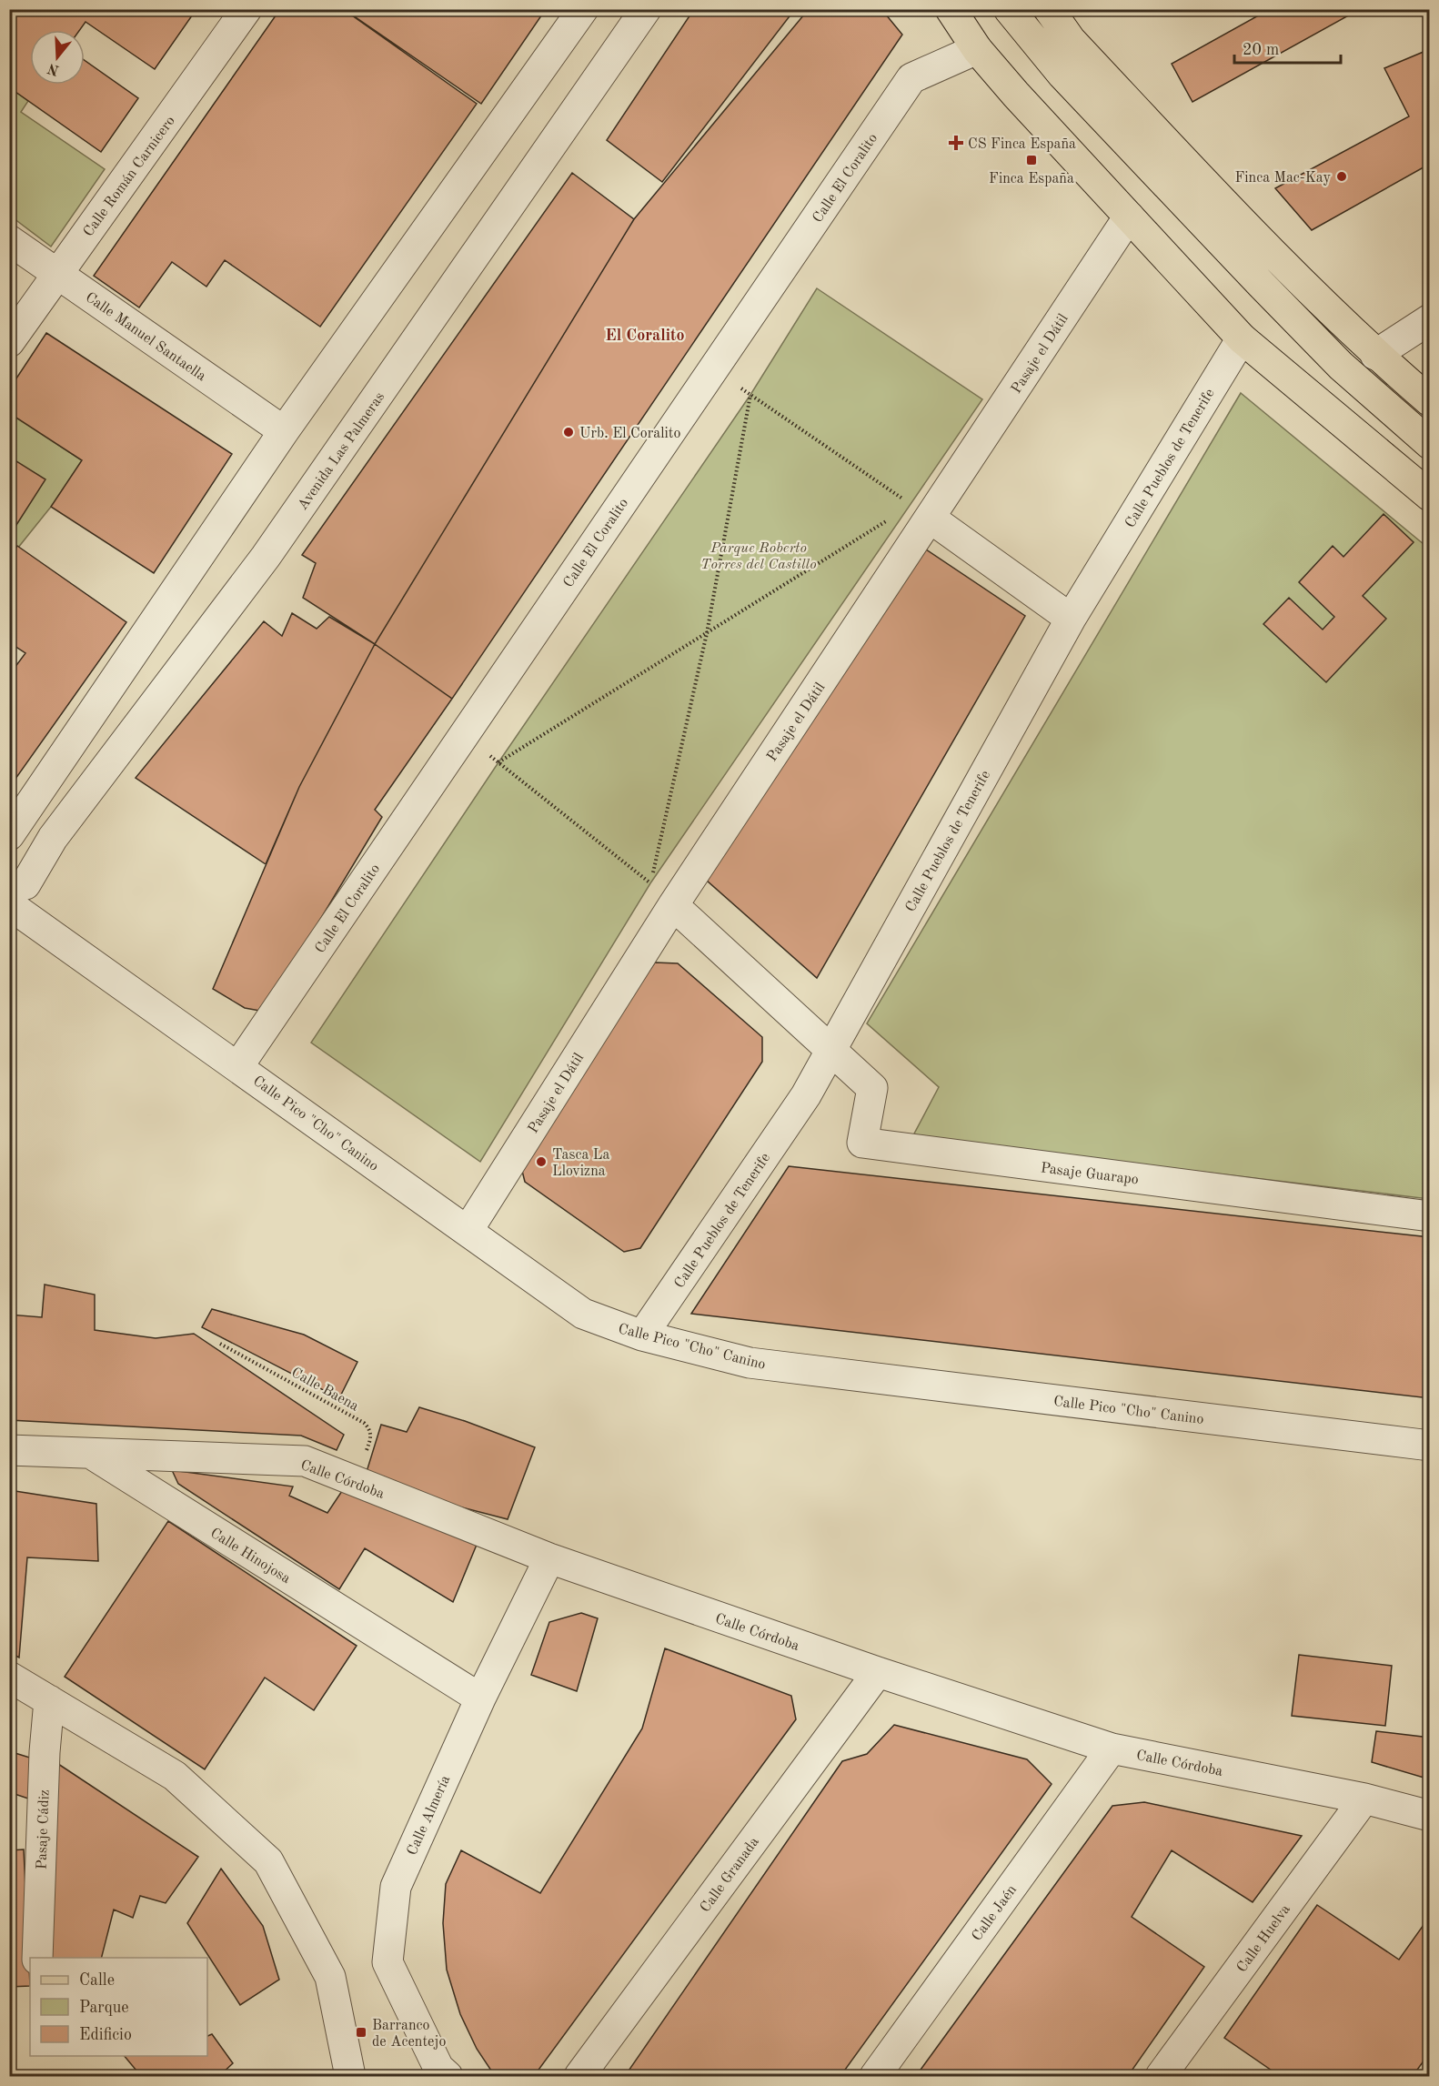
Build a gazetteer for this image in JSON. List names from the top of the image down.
{
  "streets": {
    "street": [
      "Calle Román Carnicero",
      "Calle El Coralito",
      "Calle Manuel Santaella",
      "Pasaje el Dátil",
      "Avenida Las Palmeras",
      "Calle Pueblos de Tenerife",
      "Calle Pico \"Cho\" Canino",
      "Pasaje Guarapo",
      "Calle Córdoba",
      "Calle Hinojosa",
      "Calle Almería",
      "Pasaje Cádiz",
      "Calle Granada",
      "Calle Jaén",
      "Calle Huelva"
    ],
    "path": ["Calle Baena"]
  },
  "crossings": [
    ["Calle Román Carnicero", "Calle Manuel Santaella"],
    ["Calle El Coralito", "Calle Pico \"Cho\" Canino"],
    ["Pasaje el Dátil", "Calle Pico \"Cho\" Canino"],
    ["Avenida Las Palmeras", "Calle Pico \"Cho\" Canino"],
    ["Calle Pueblos de Tenerife", "Calle Pico \"Cho\" Canino"],
    ["Calle Pueblos de Tenerife", "Pasaje Guarapo"],
    ["Calle Baena", "Calle Córdoba"],
    ["Calle Córdoba", "Calle Hinojosa"],
    ["Calle Córdoba", "Calle Almería"],
    ["Calle Córdoba", "Calle Granada"],
    ["Calle Córdoba", "Calle Jaén"],
    ["Calle Córdoba", "Calle Huelva"],
    ["Calle Hinojosa", "Calle Almería"]
  ],
  "districts": ["El Coralito"],
  "parks": ["Parque Roberto Torres del Castillo"],
  "places": {
    "health": ["CS Finca España"],
    "transit": ["Finca España", "Barranco de Acentejo"],
    "other": ["Finca Mac-Kay", "Urb. El Coralito", "Tasca La Llovizna"]
  },
  "legend": ["Calle", "Parque", "Edificio"],
  "scale_bar": "20 m",
  "north": "bottom"
}
